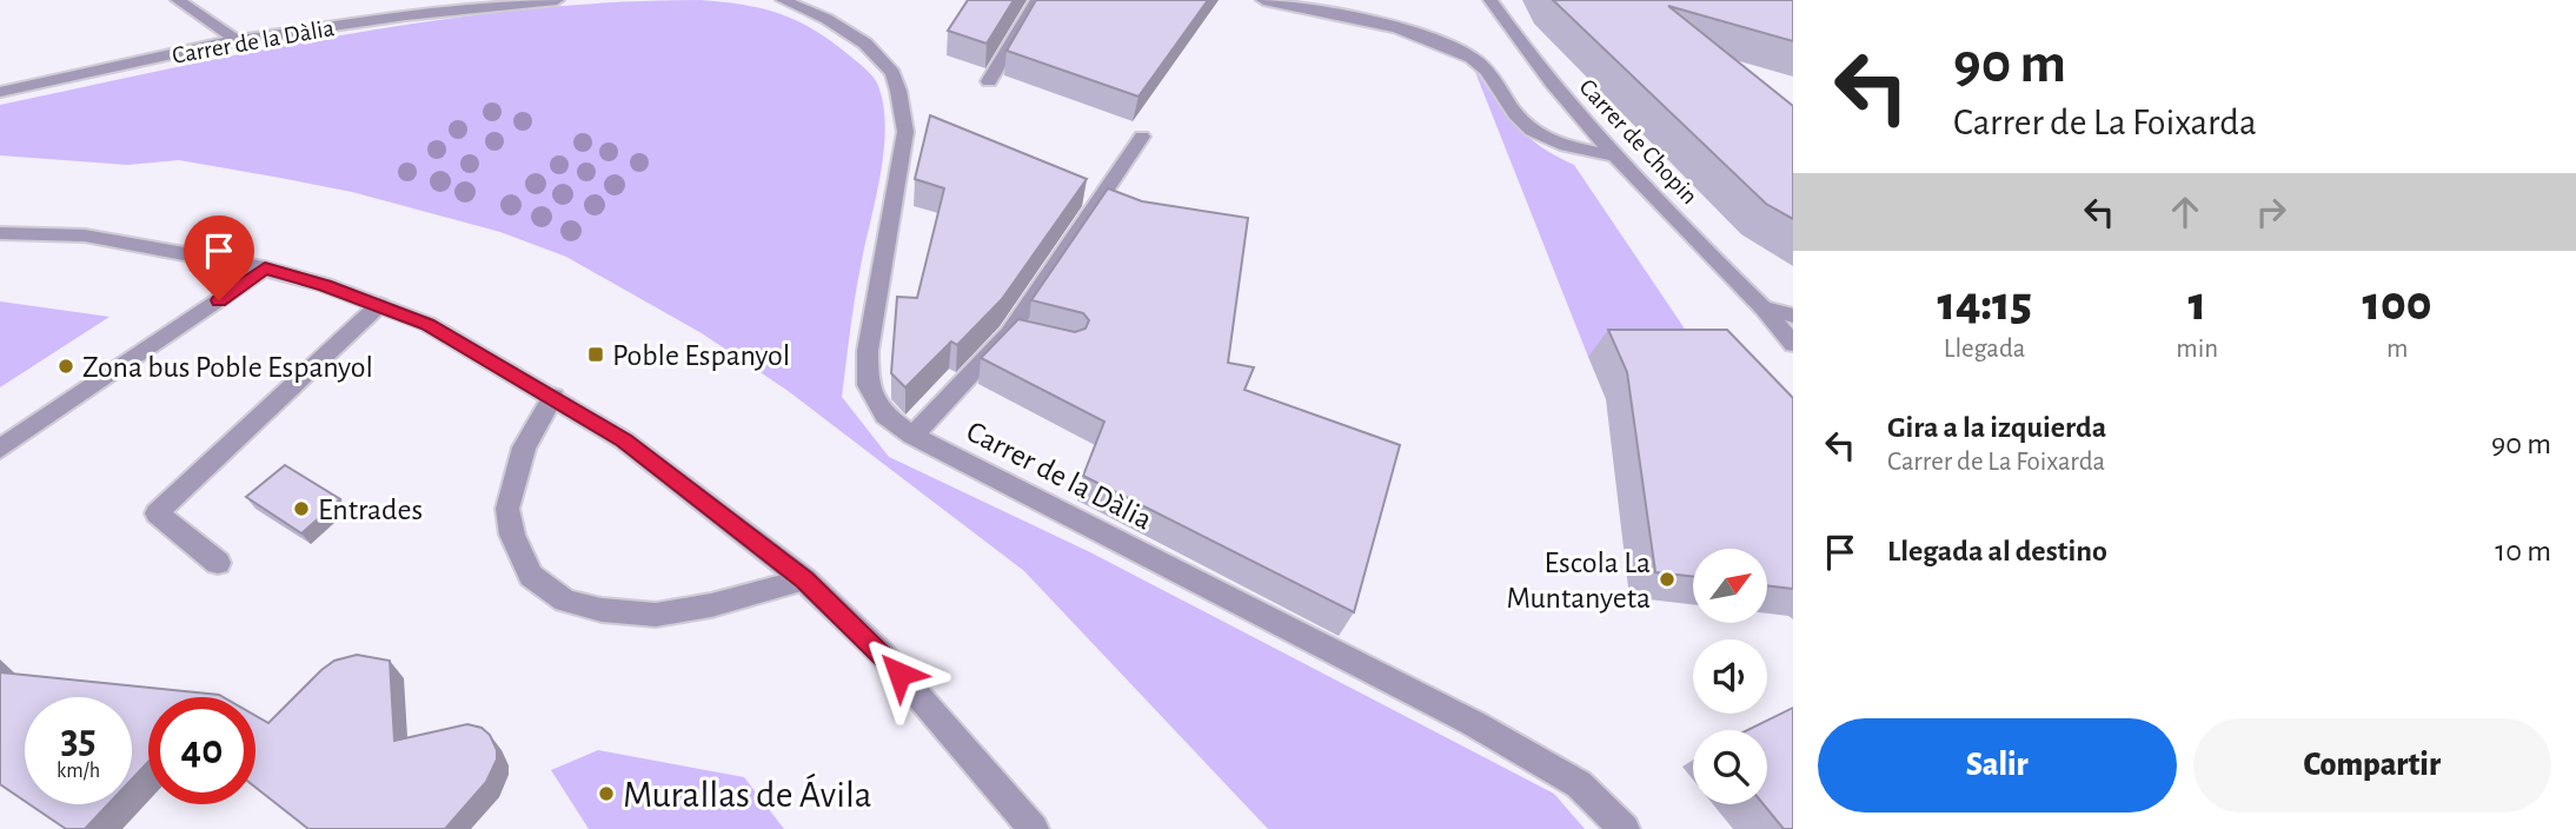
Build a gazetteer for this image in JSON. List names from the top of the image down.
{
  "streets": {
    "street": ["Carrer de la Dàlia", "Carrer de Chopin"]
  },
  "places": {
    "transit": ["Poble Espanyol"],
    "other": [
      "Zona bus Poble Espanyol",
      "Entrades",
      "Escola La Muntanyeta",
      "Murallas de Ávila"
    ]
  },
  "north": "top right",
  "page": {
    "turn": ["90 m", "Carrer de La Foixarda"],
    "eta": [
      "14:15",
      "Llegada",
      "1",
      "min",
      "100",
      "m"
    ],
    "list": [
      {
        "name": "Gira a la izquierda",
        "note": "Carrer de La Foixarda",
        "value": "90 m"
      },
      {
        "name": "Llegada al destino",
        "value": "10 m"
      }
    ],
    "speed": "35 km/h",
    "limit": "40",
    "buttons": ["Salir", "Compartir"]
  }
}
